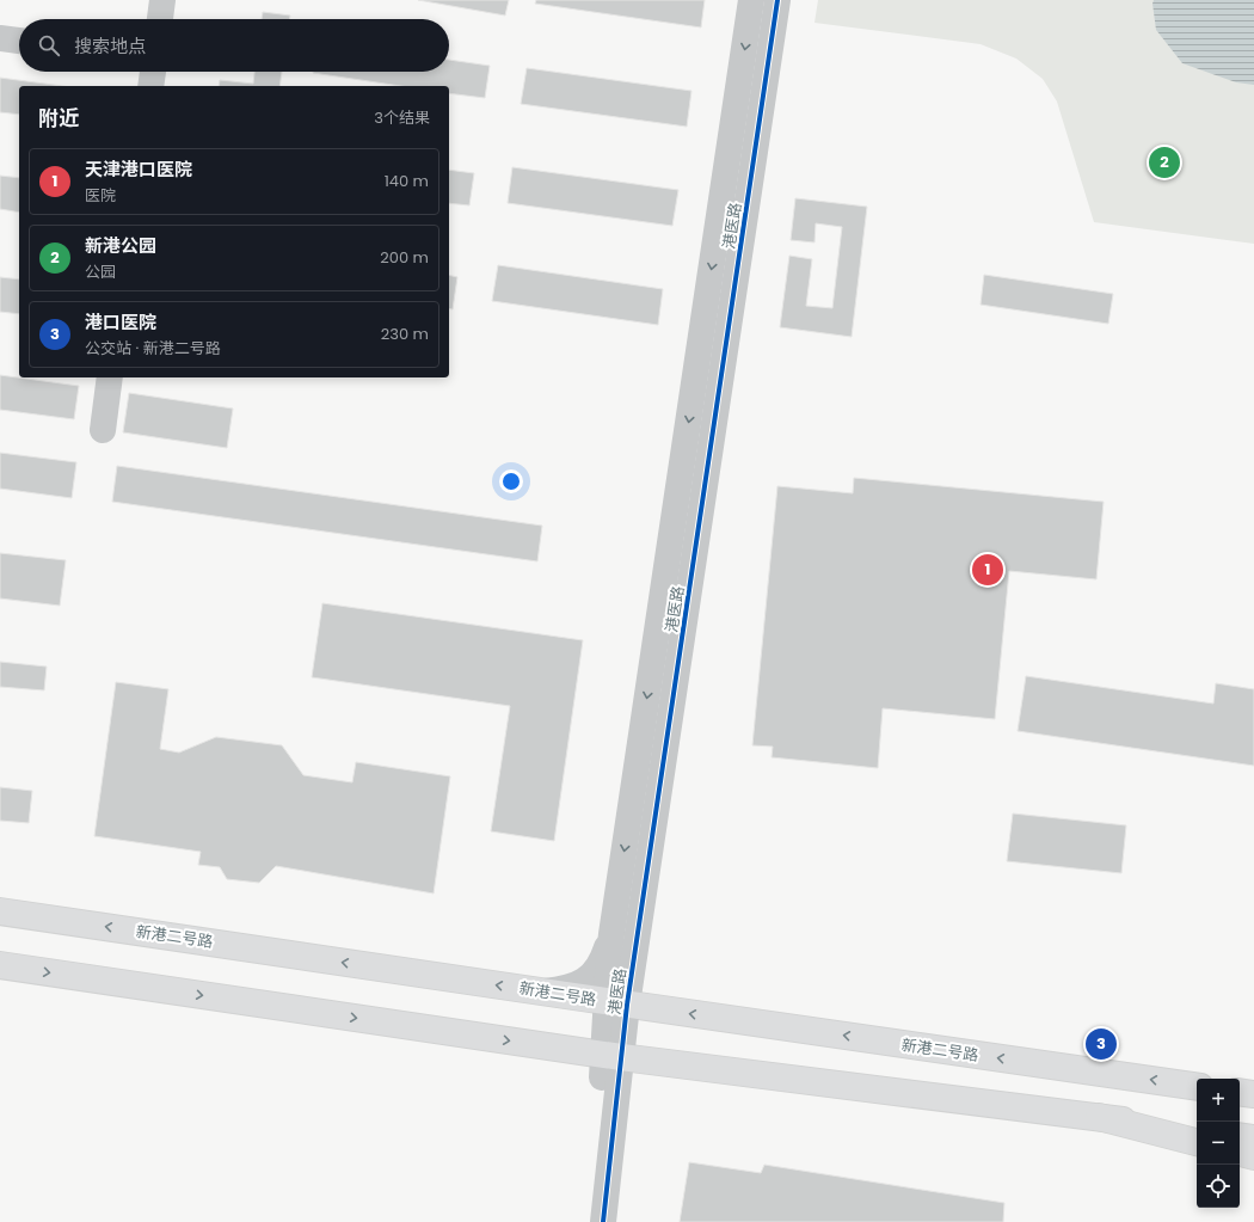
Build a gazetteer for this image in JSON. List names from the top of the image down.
{
  "streets": {
    "main road": ["新港二号路"],
    "street": ["港医路"]
  },
  "crossings": [
    ["港医路", "新港二号路"]
  ],
  "page": {
    "search": "搜索地点",
    "heading": ["附近", "3个结果"],
    "pins": ["2", "1", "3"],
    "list": [
      {
        "mark": "1",
        "name": "天津港口医院",
        "note": "医院",
        "value": "140 m"
      },
      {
        "mark": "2",
        "name": "新港公园",
        "note": "公园",
        "value": "200 m"
      },
      {
        "mark": "3",
        "name": "港口医院",
        "note": "公交站 · 新港二号路",
        "value": "230 m"
      }
    ],
    "map_buttons": ["+", "−"]
  }
}
